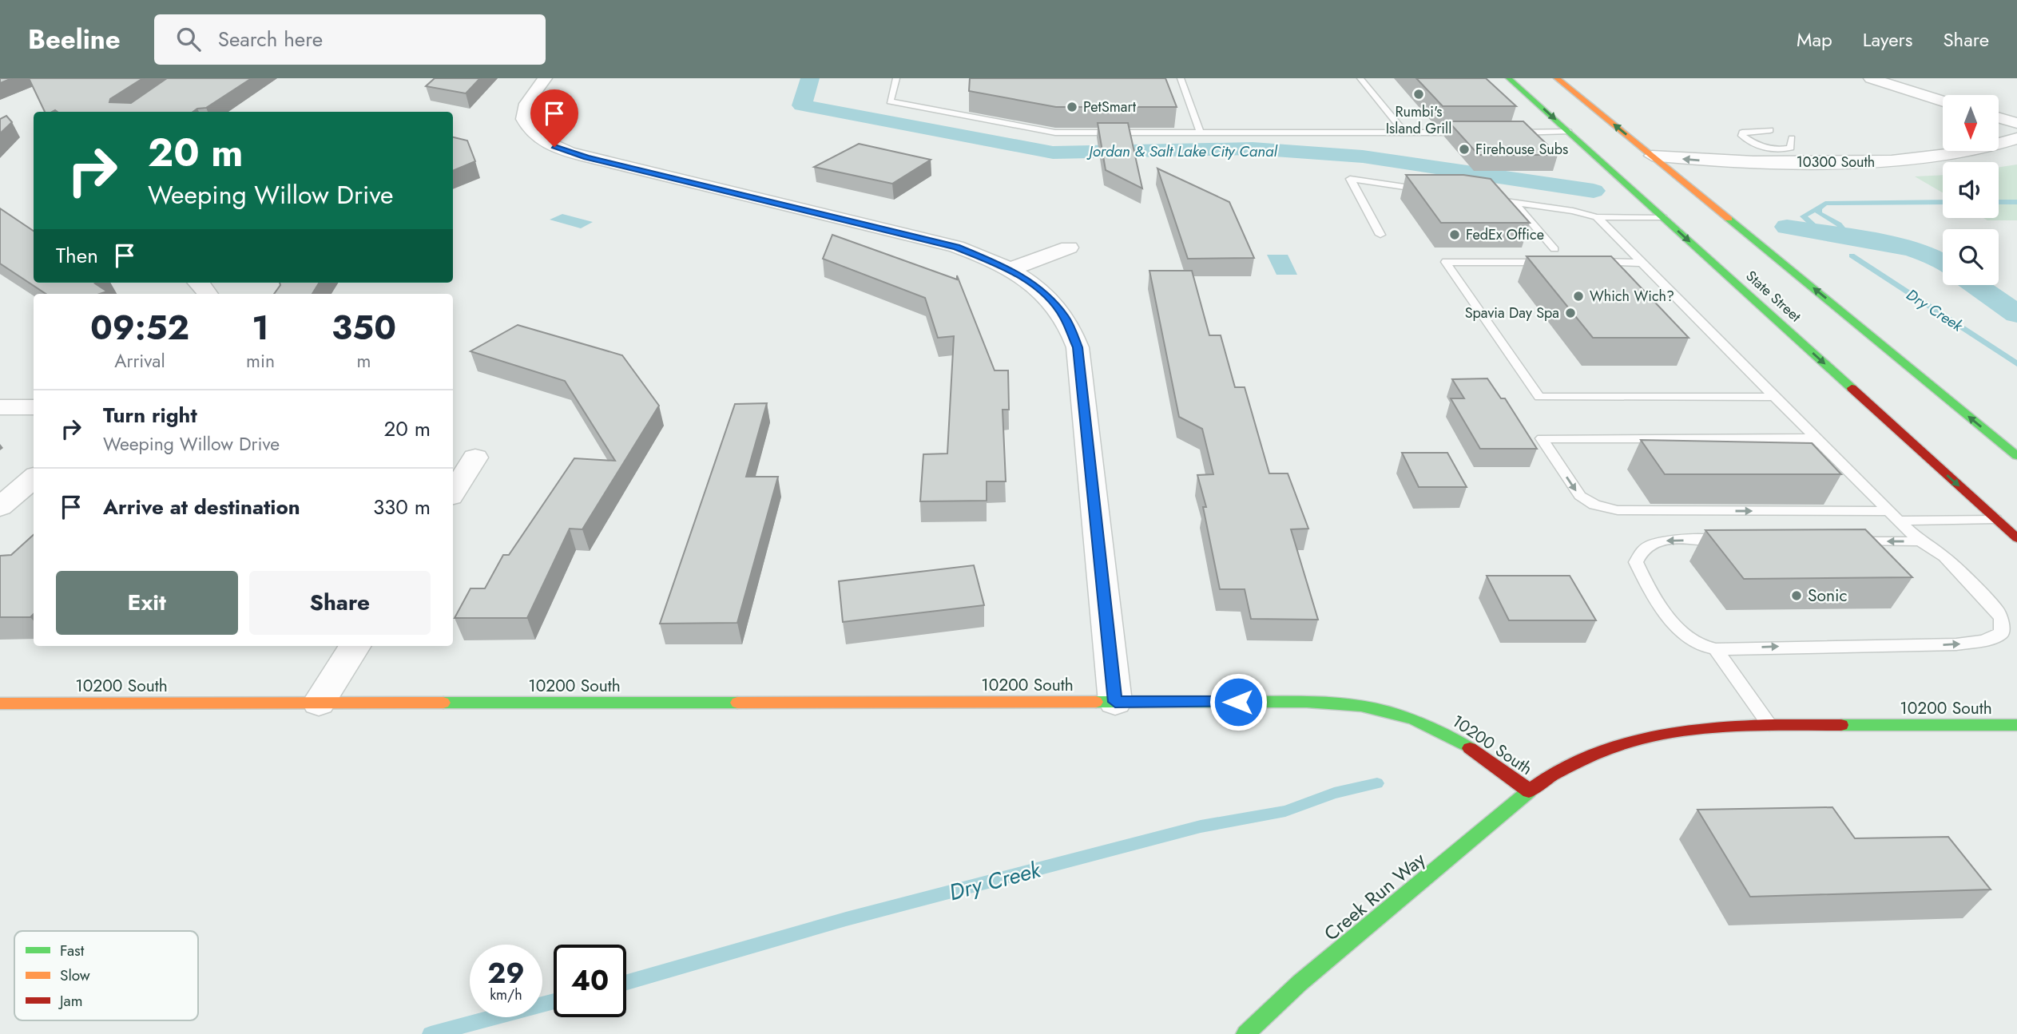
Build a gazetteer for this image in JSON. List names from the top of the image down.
{
  "streets": {
    "main road": ["State Street", "10200 South", "Creek Run Way"],
    "street": ["10300 South"]
  },
  "crossings": [
    ["10300 South", "State Street"],
    ["10200 South", "Creek Run Way"]
  ],
  "water": ["Jordan & Salt Lake City Canal", "Dry Creek"],
  "places": [
    "Rumbi's Island Grill",
    "PetSmart",
    "Firehouse Subs",
    "FedEx Office",
    "Which Wich?",
    "Spavia Day Spa",
    "Sonic"
  ],
  "legend": ["Fast", "Slow", "Jam"],
  "north": "bottom",
  "page": {
    "header": "Beeline",
    "search": "Search here",
    "nav": ["Map", "Layers", "Share"],
    "turn": ["20 m", "Weeping Willow Drive"],
    "then": "Then",
    "eta": [
      "09:52",
      "Arrival",
      "1",
      "min",
      "350",
      "m"
    ],
    "list": [
      {
        "name": "Turn right",
        "note": "Weeping Willow Drive",
        "value": "20 m"
      },
      {
        "name": "Arrive at destination",
        "value": "330 m"
      }
    ],
    "buttons": ["Exit", "Share"],
    "speed": "29 km/h",
    "limit": "40"
  }
}
